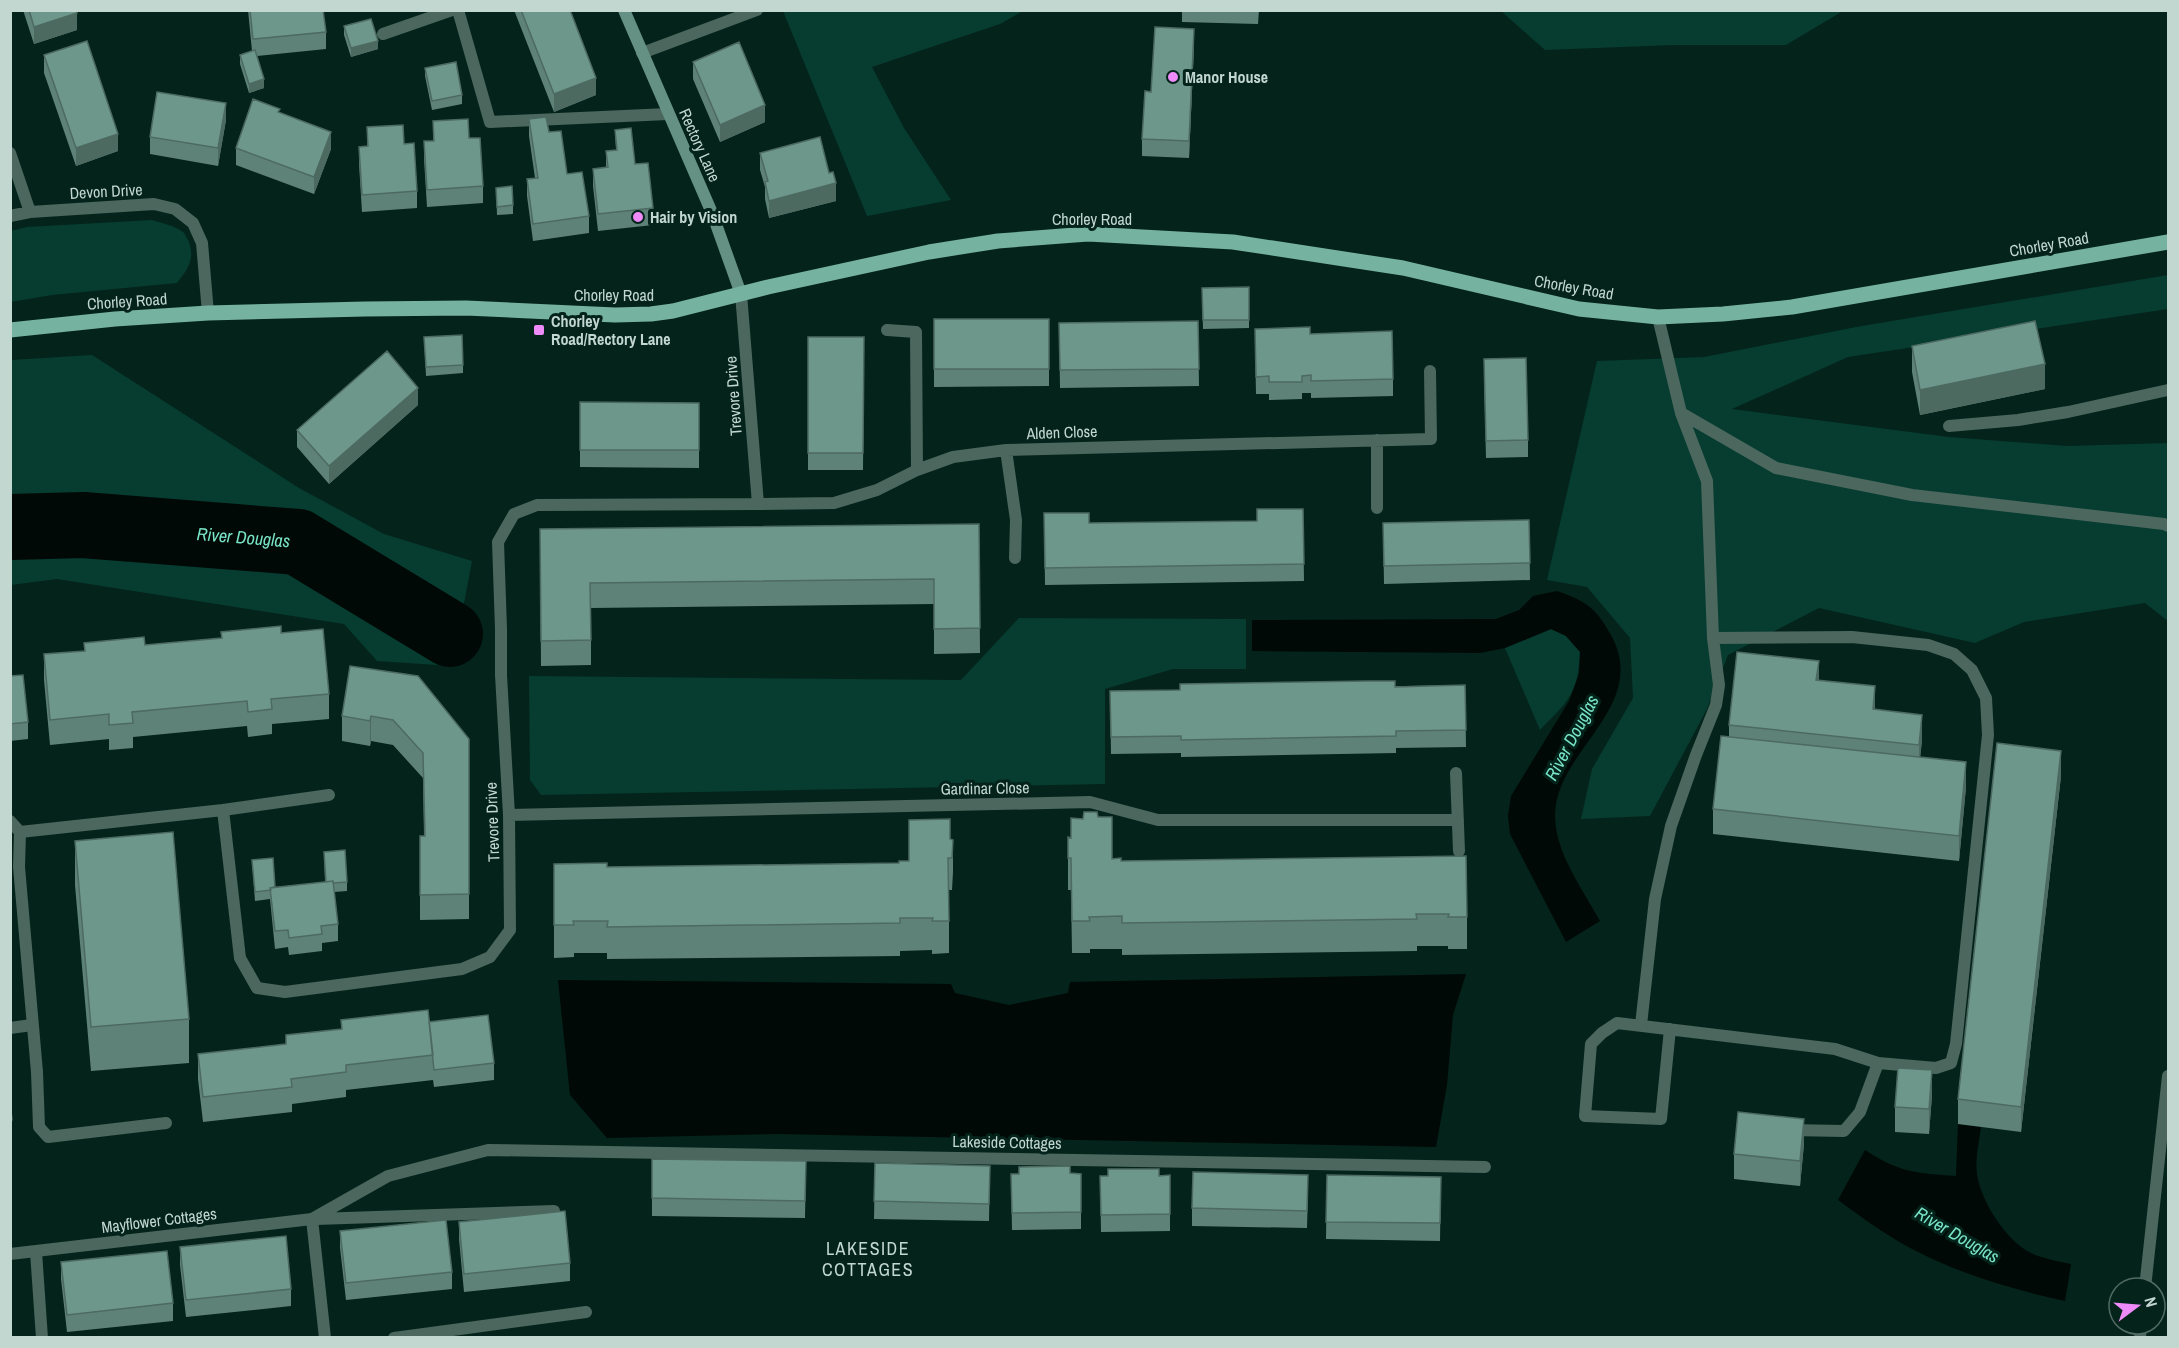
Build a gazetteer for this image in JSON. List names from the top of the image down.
{
  "streets": {
    "main road": ["Rectory Lane", "Chorley Road"],
    "street": [
      "Devon Drive",
      "Trevore Drive",
      "Alden Close",
      "Gardinar Close",
      "Lakeside Cottages",
      "Mayflower Cottages"
    ]
  },
  "crossings": [
    ["Rectory Lane", "Chorley Road"],
    ["Rectory Lane", "Trevore Drive"],
    ["Devon Drive", "Chorley Road"],
    ["Chorley Road", "Trevore Drive"],
    ["Trevore Drive", "Alden Close"],
    ["Trevore Drive", "Gardinar Close"],
    ["Lakeside Cottages", "Mayflower Cottages"]
  ],
  "districts": ["LAKESIDE COTTAGES"],
  "water": ["River Douglas"],
  "places": {
    "other": ["Manor House", "Hair by Vision"],
    "transit": ["Chorley Road/Rectory Lane"]
  },
  "north": "right"
}
